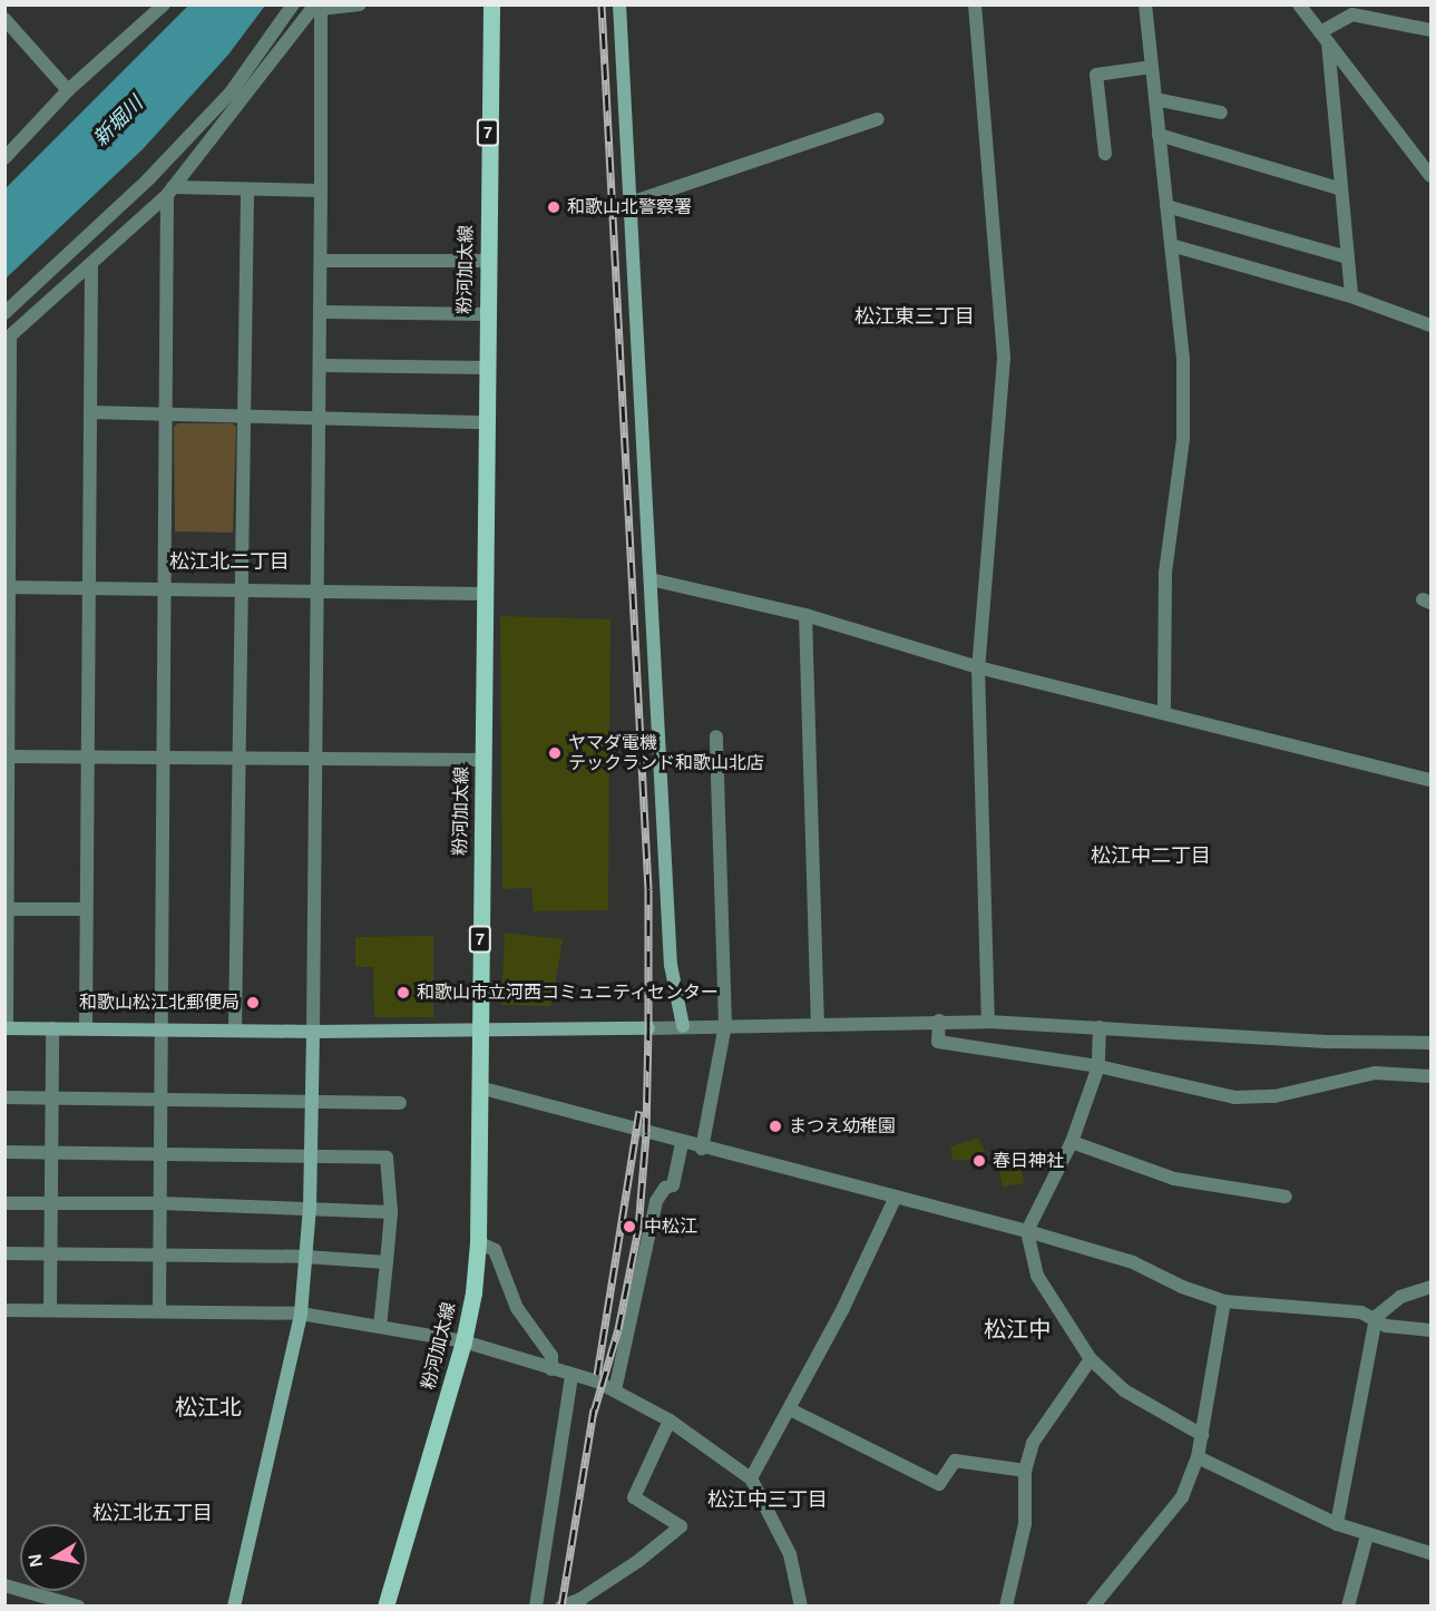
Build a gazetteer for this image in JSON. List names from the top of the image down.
{
  "streets": {
    "main road": ["7", "粉河加太線"]
  },
  "districts": [
    "松江東三丁目",
    "松江北二丁目",
    "松江中二丁目",
    "松江中",
    "松江北",
    "松江中三丁目",
    "松江北五丁目"
  ],
  "water": ["新堀川"],
  "places": [
    "和歌山北警察署",
    "ヤマダ電機 テックランド和歌山北店",
    "和歌山市立河西コミュニティセンター",
    "和歌山松江北郵便局",
    "まつえ幼稚園",
    "春日神社",
    "中松江"
  ],
  "north": "left"
}
